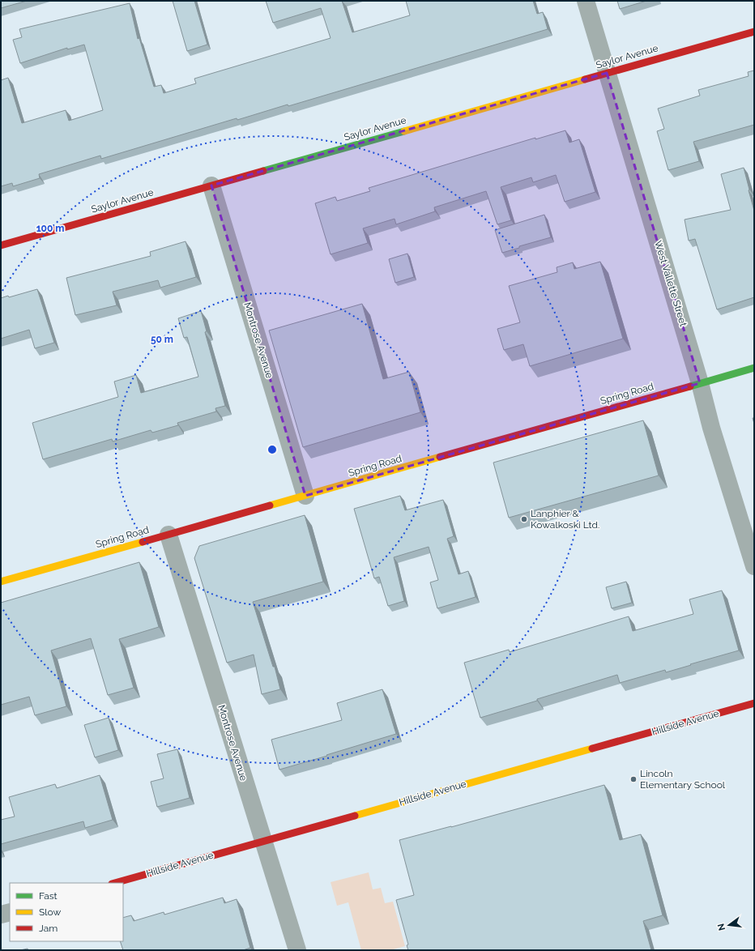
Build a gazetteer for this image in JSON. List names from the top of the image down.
{
  "streets": {
    "street": [
      "Saylor Avenue",
      "West Vallette Street",
      "Montrose Avenue",
      "Spring Road",
      "Hillside Avenue"
    ]
  },
  "crossings": [
    ["Saylor Avenue", "West Vallette Street"],
    ["Saylor Avenue", "Montrose Avenue"],
    ["West Vallette Street", "Spring Road"],
    ["Montrose Avenue", "Spring Road"],
    ["Montrose Avenue", "Hillside Avenue"]
  ],
  "places": ["Lanphier & Kowalkoski Ltd.", "Lincoln Elementary School"],
  "legend": ["Fast", "Slow", "Jam"],
  "north": "left",
  "rings": ["100 m", "50 m"]
}
